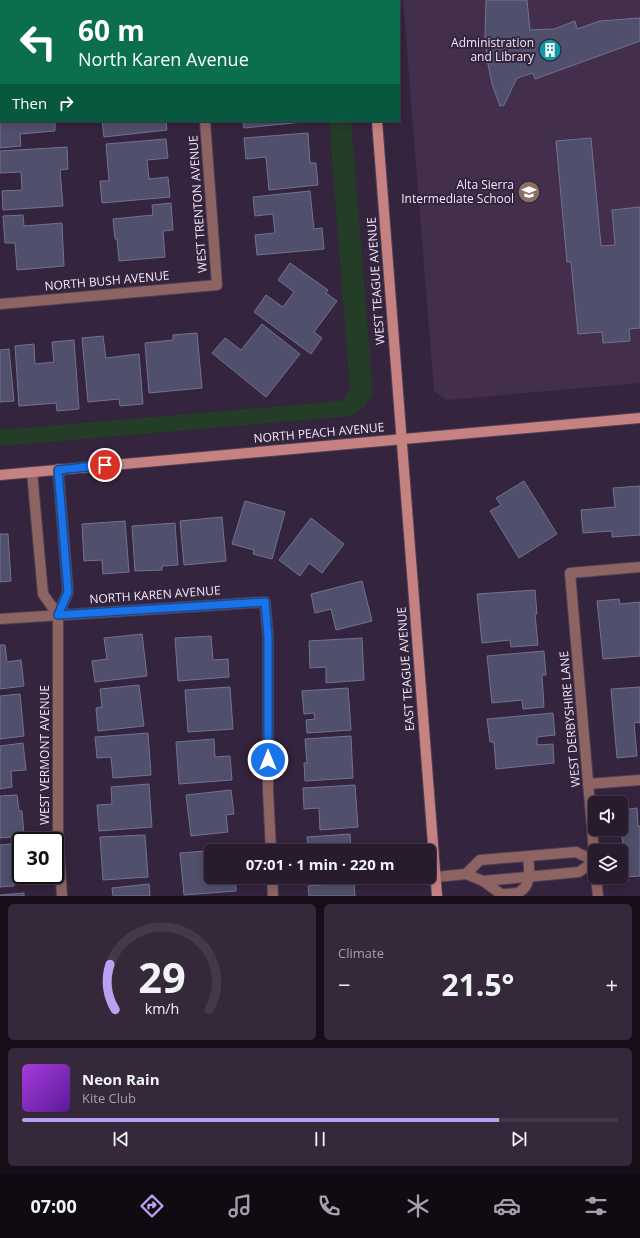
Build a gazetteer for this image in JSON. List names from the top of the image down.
{
  "streets": {
    "street": [
      "WEST TRENTON AVENUE",
      "NORTH BUSH AVENUE",
      "WEST TEAGUE AVENUE",
      "NORTH PEACH AVENUE",
      "NORTH KAREN AVENUE",
      "EAST TEAGUE AVENUE",
      "WEST DERBYSHIRE LANE",
      "WEST VERMONT AVENUE"
    ]
  },
  "crossings": [
    ["WEST TRENTON AVENUE", "NORTH BUSH AVENUE"],
    ["WEST TEAGUE AVENUE", "NORTH PEACH AVENUE"],
    ["WEST TEAGUE AVENUE", "EAST TEAGUE AVENUE"],
    ["NORTH PEACH AVENUE", "EAST TEAGUE AVENUE"],
    ["NORTH PEACH AVENUE", "WEST VERMONT AVENUE"],
    ["NORTH KAREN AVENUE", "WEST VERMONT AVENUE"]
  ],
  "places": {
    "building": ["Administration and Library"],
    "school or university": ["Alta Sierra Intermediate School"]
  },
  "page": {
    "turn": ["60 m", "North Karen Avenue"],
    "then": "Then",
    "limit": "30",
    "trip": "07:01 · 1 min · 220 m",
    "tile": "Climate",
    "heat": ["−", "21.5°", "+"],
    "song": ["Neon Rain", "Kite Club"],
    "tabs": "07:00",
    "gauge": ["29", "km/h"]
  }
}
